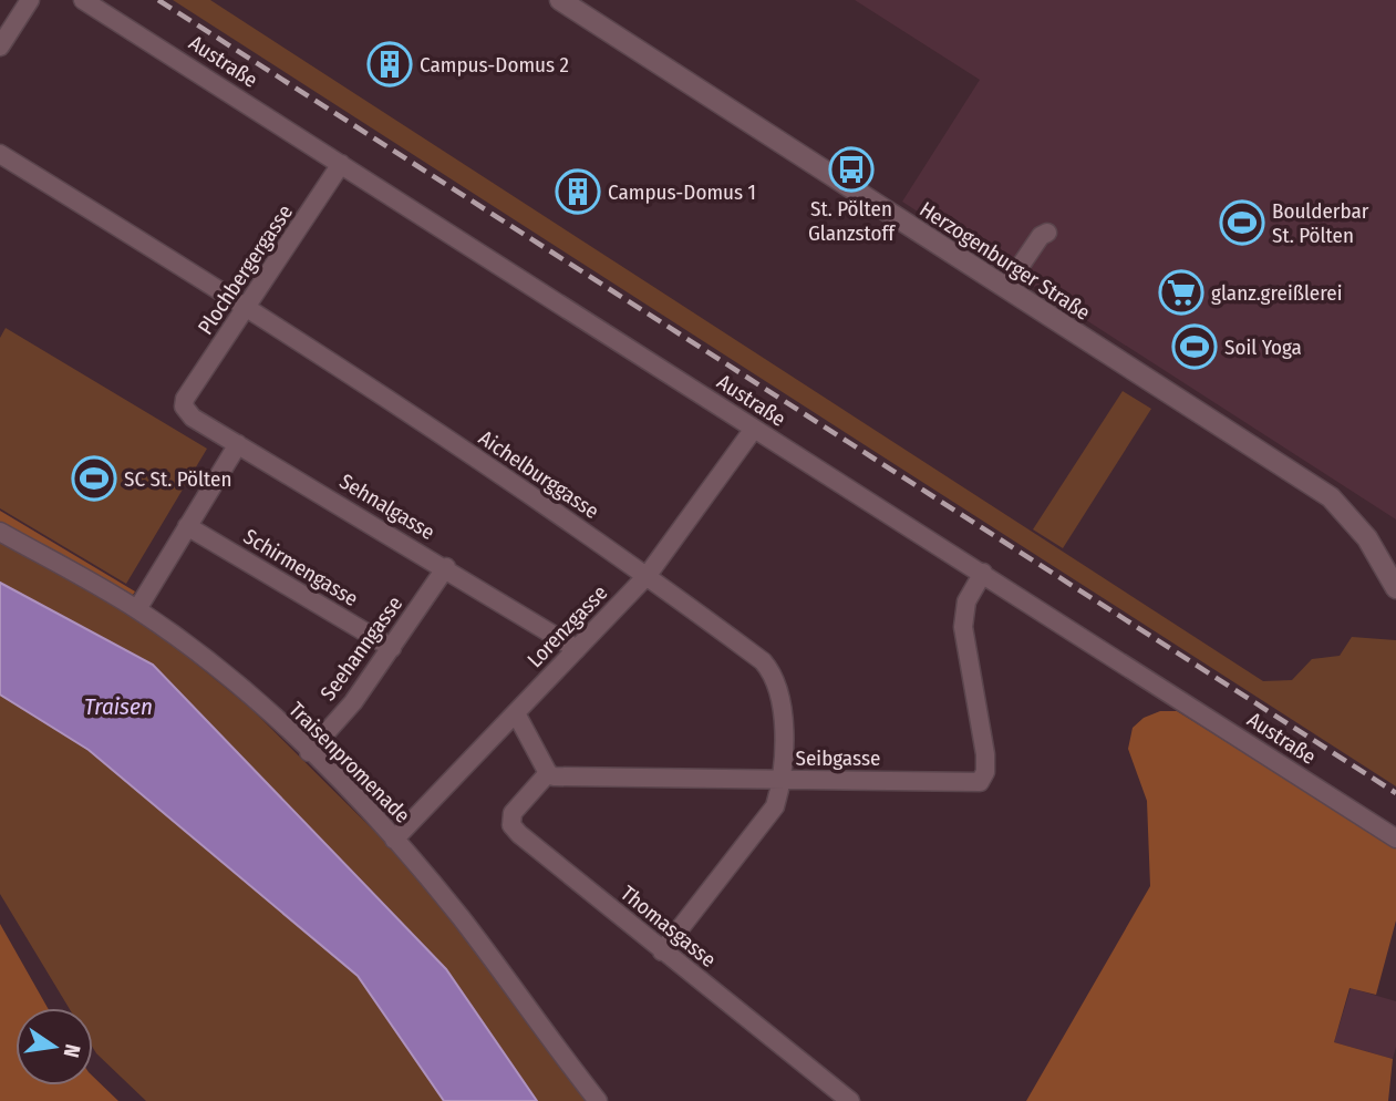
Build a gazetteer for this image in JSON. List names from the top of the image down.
{
  "streets": {
    "street": [
      "Austraße",
      "Herzogenburger Straße",
      "Plochbergergasse",
      "Aichelburggasse",
      "Sehnalgasse",
      "Schirmengasse",
      "Lorenzgasse",
      "Seehanngasse",
      "Seibgasse",
      "Traisenpromenade",
      "Thomasgasse"
    ]
  },
  "crossings": [
    ["Austraße", "Plochbergergasse"],
    ["Austraße", "Lorenzgasse"],
    ["Austraße", "Seibgasse"],
    ["Plochbergergasse", "Aichelburggasse"],
    ["Plochbergergasse", "Sehnalgasse"],
    ["Aichelburggasse", "Lorenzgasse"],
    ["Aichelburggasse", "Seibgasse"],
    ["Aichelburggasse", "Thomasgasse"],
    ["Sehnalgasse", "Lorenzgasse"],
    ["Sehnalgasse", "Seehanngasse"],
    ["Schirmengasse", "Seehanngasse"],
    ["Lorenzgasse", "Traisenpromenade"],
    ["Seehanngasse", "Traisenpromenade"],
    ["Seibgasse", "Thomasgasse"]
  ],
  "water": ["Traisen"],
  "places": {
    "building": ["Campus-Domus 2", "Campus-Domus 1"],
    "bus stop": ["St. Pölten Glanzstoff"],
    "sports": ["Boulderbar St. Pölten", "Soil Yoga", "SC St. Pölten"],
    "supermarket": ["glanz.greißlerei"]
  },
  "north": "right"
}
